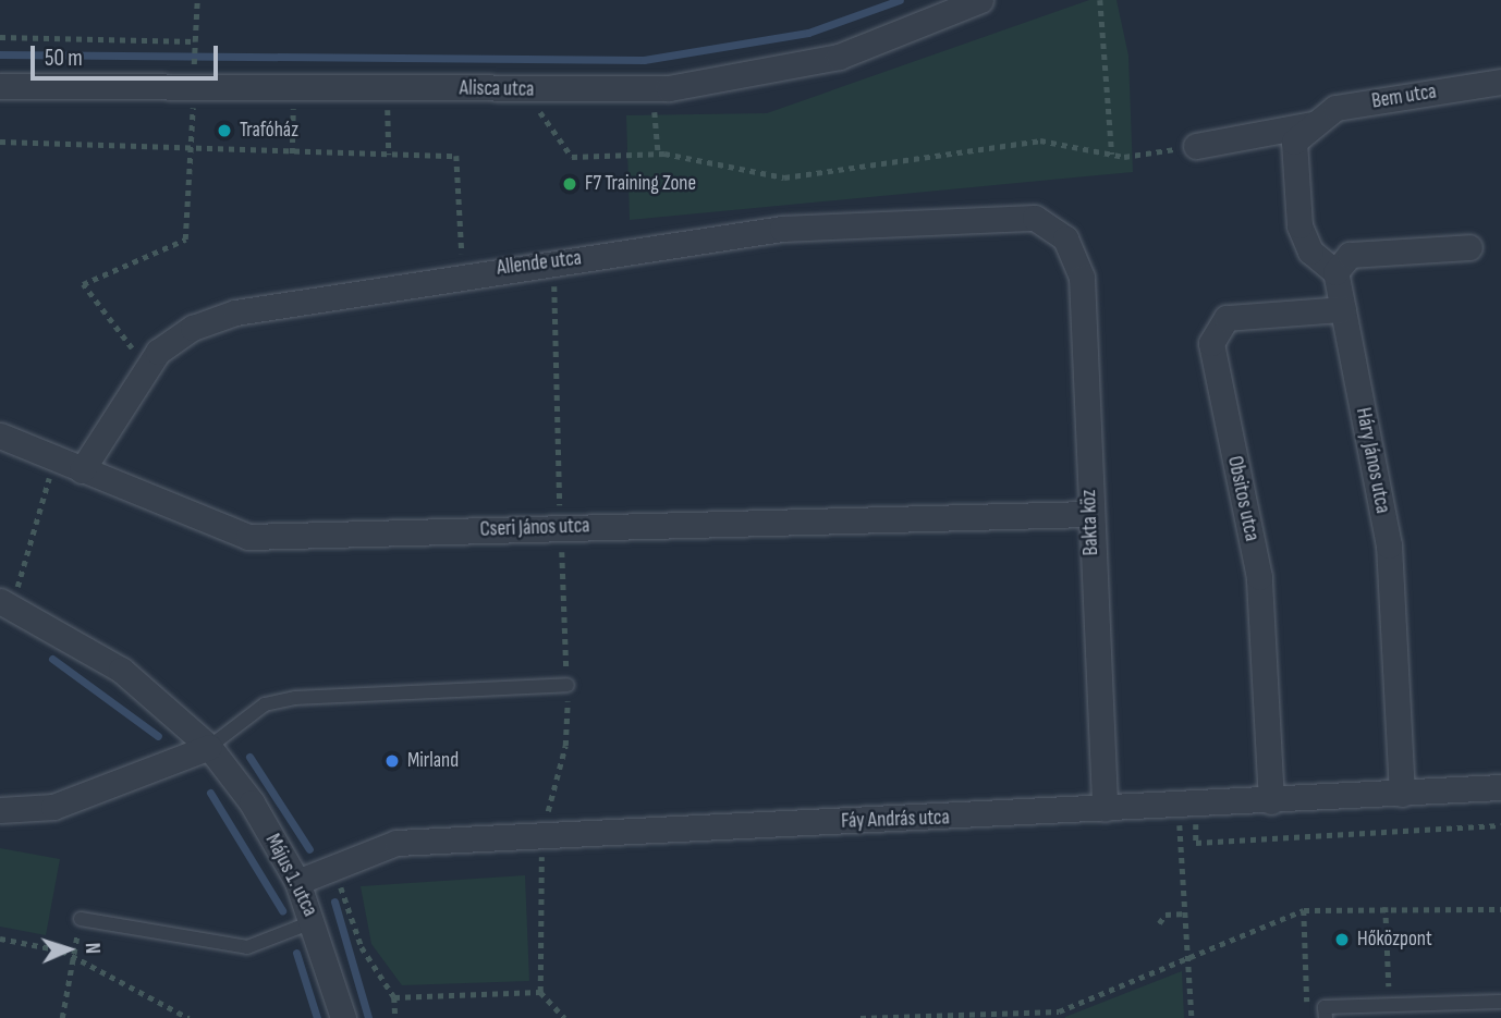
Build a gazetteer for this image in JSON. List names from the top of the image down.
{
  "streets": {
    "street": [
      "Alisca utca",
      "Bem utca",
      "Allende utca",
      "Háry János utca",
      "Obsitos utca",
      "Bakta köz",
      "Cseri János utca",
      "Fáy András utca",
      "Május 1. utca"
    ]
  },
  "crossings": [
    ["Allende utca", "Bakta köz"],
    ["Allende utca", "Cseri János utca"],
    ["Háry János utca", "Obsitos utca"],
    ["Háry János utca", "Fáy András utca"],
    ["Obsitos utca", "Fáy András utca"],
    ["Bakta köz", "Cseri János utca"],
    ["Bakta köz", "Fáy András utca"],
    ["Fáy András utca", "Május 1. utca"]
  ],
  "places": [
    "Trafóház",
    "F7 Training Zone",
    "Mirland",
    "Hőközpont"
  ],
  "scale_bar": "50 m",
  "north": "right"
}
